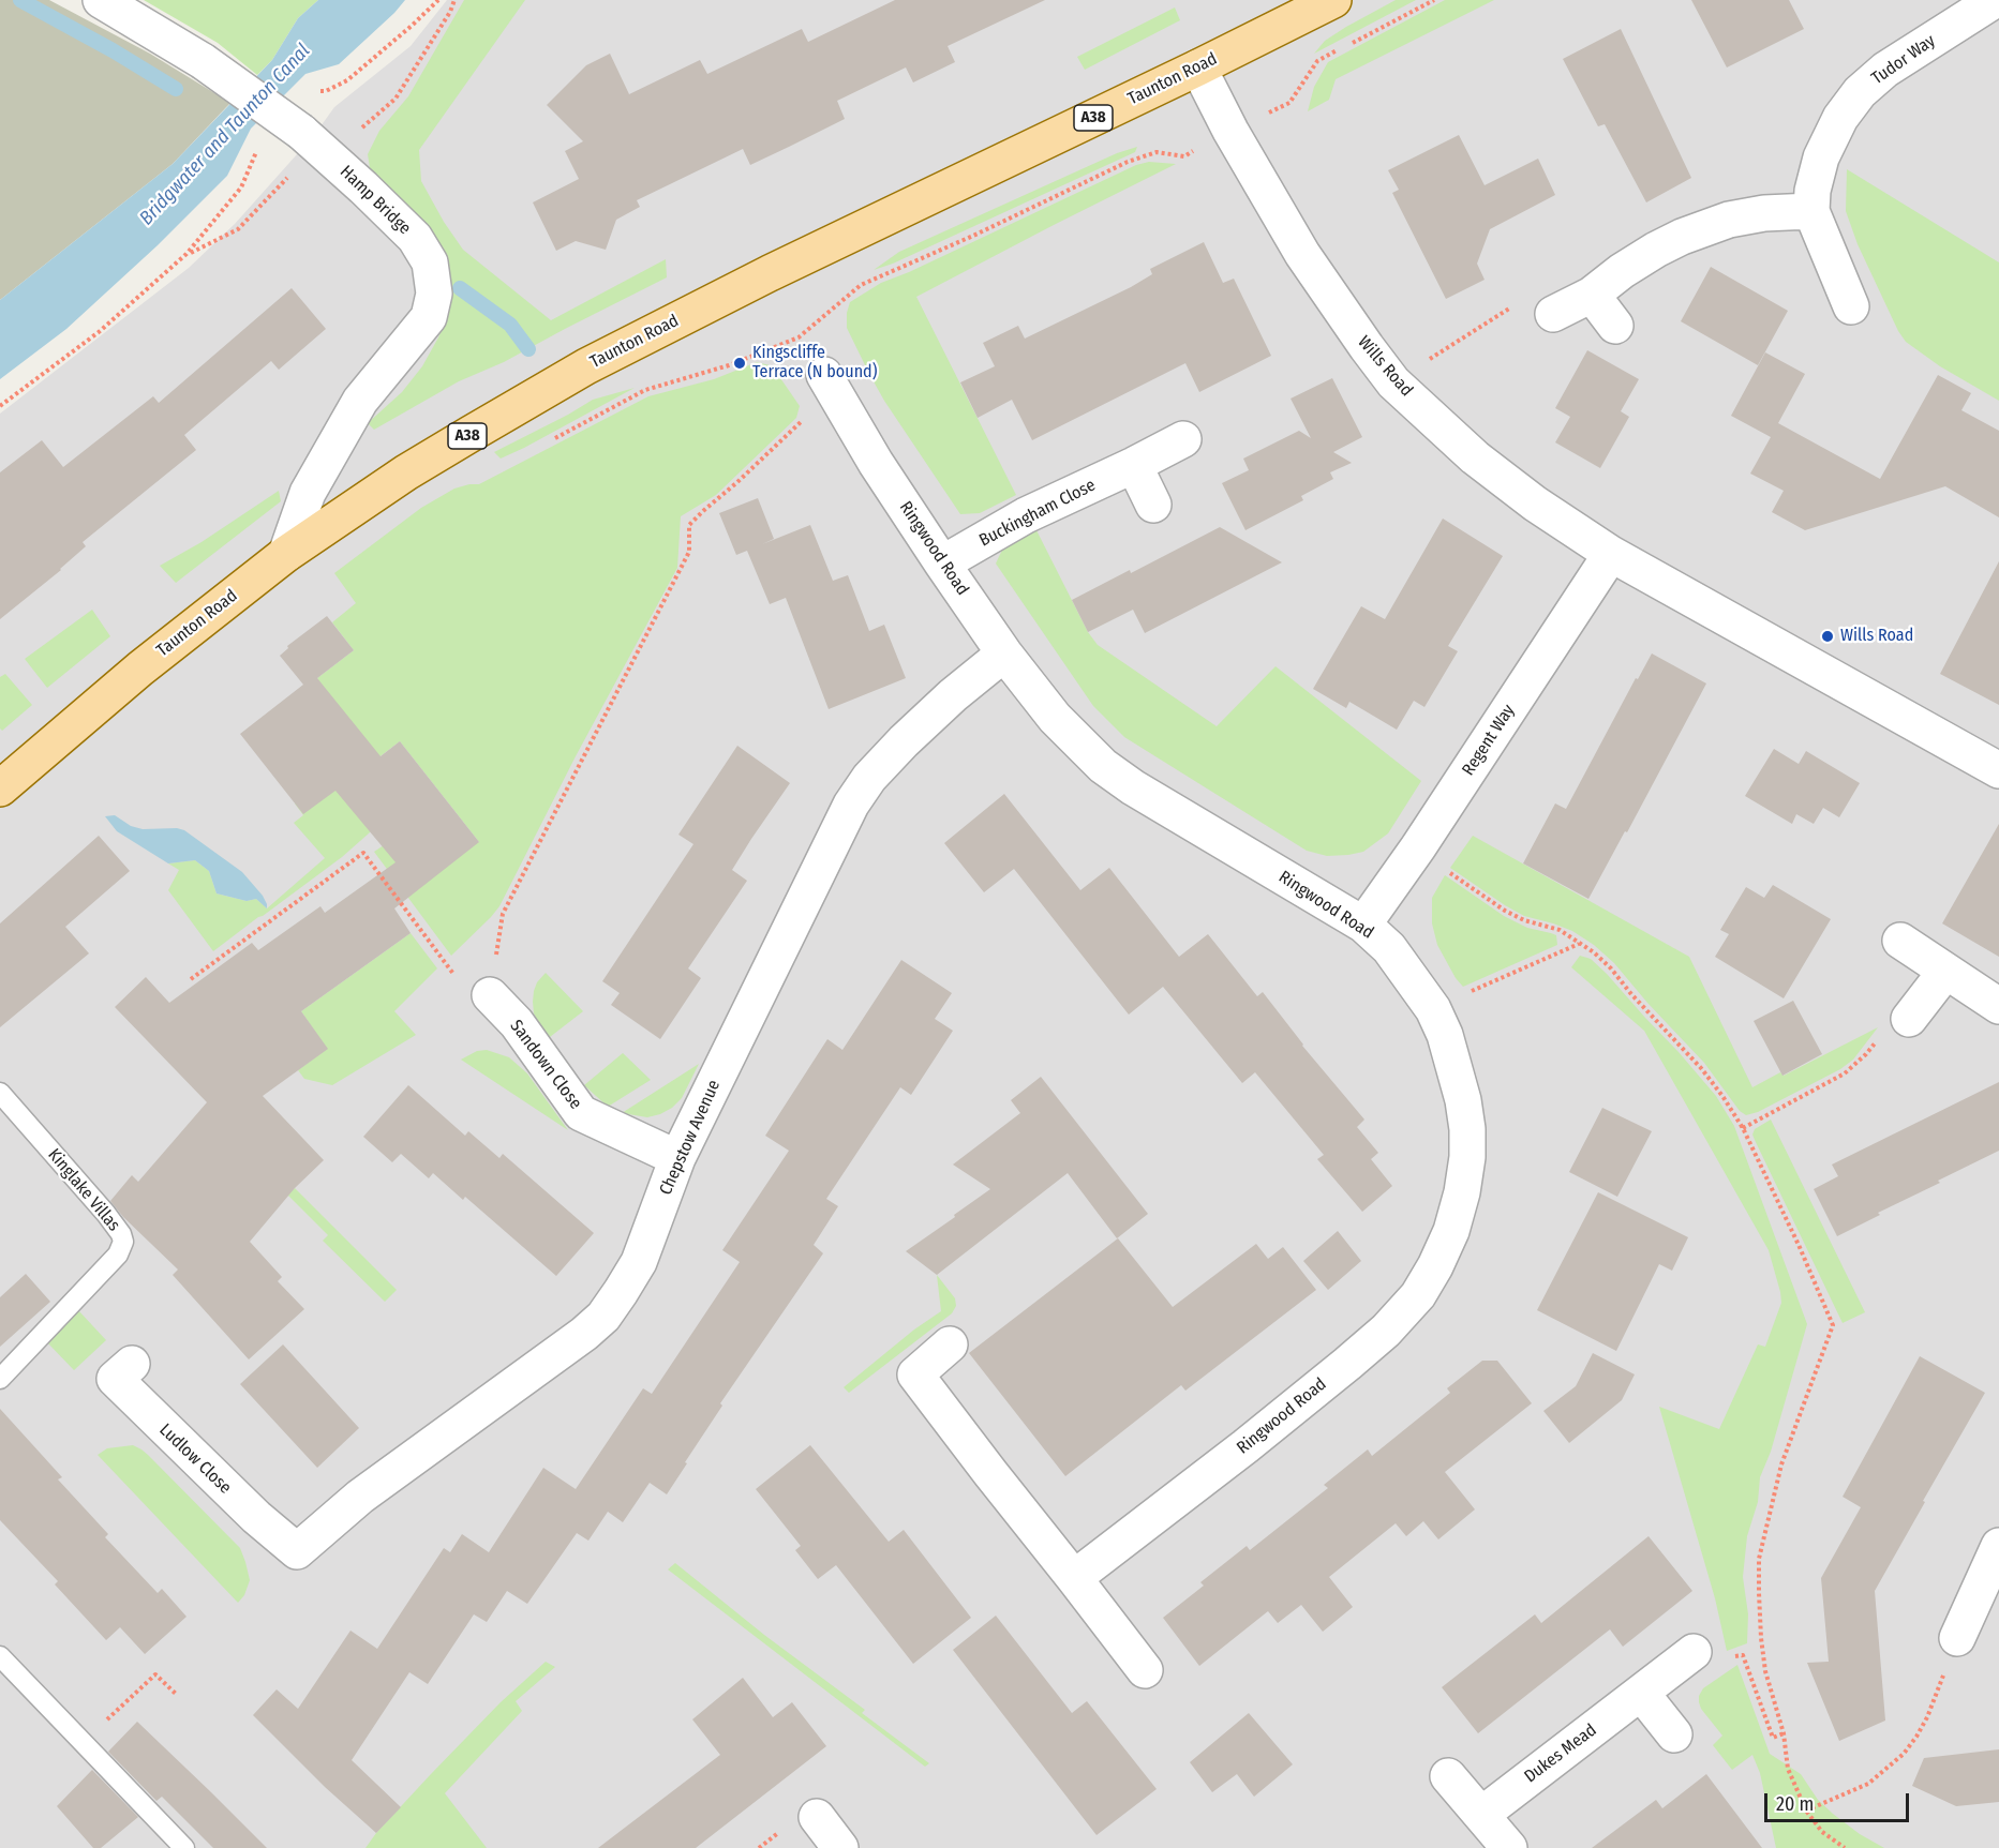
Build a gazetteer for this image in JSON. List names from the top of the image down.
{
  "streets": {
    "main road": ["Taunton Road", "A38"],
    "street": [
      "Tudor Way",
      "Hamp Bridge",
      "Wills Road",
      "Buckingham Close",
      "Ringwood Road",
      "Regent Way",
      "Sandown Close",
      "Chepstow Avenue",
      "Ludlow Close",
      "Dukes Mead"
    ],
    "lane": ["Kinglake Villas"]
  },
  "crossings": [
    ["Taunton Road", "Hamp Bridge"],
    ["Taunton Road", "Wills Road"],
    ["Wills Road", "Regent Way"],
    ["Buckingham Close", "Ringwood Road"],
    ["Ringwood Road", "Regent Way"],
    ["Ringwood Road", "Chepstow Avenue"],
    ["Sandown Close", "Chepstow Avenue"],
    ["Chepstow Avenue", "Ludlow Close"]
  ],
  "water": ["Bridgwater and Taunton Canal"],
  "places": ["Kingscliffe Terrace (N bound)", "Wills Road"],
  "scale_bar": "20 m"
}
